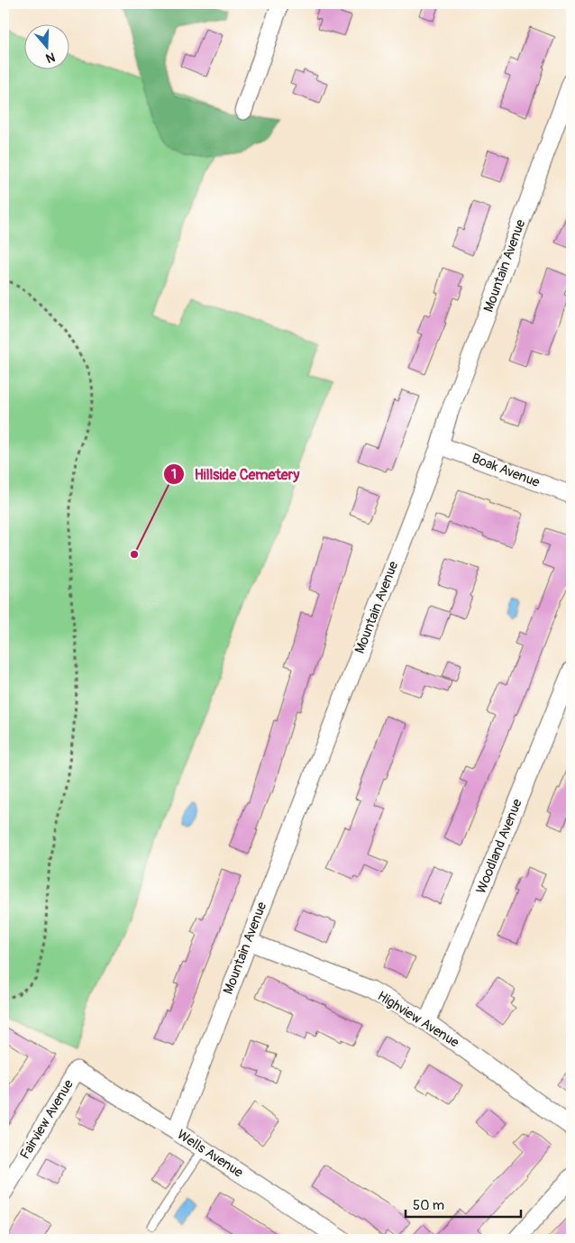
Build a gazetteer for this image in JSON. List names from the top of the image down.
{
  "streets": {
    "street": [
      "Mountain Avenue",
      "Boak Avenue",
      "Woodland Avenue",
      "Highview Avenue",
      "Fairview Avenue",
      "Wells Avenue"
    ]
  },
  "crossings": [
    ["Mountain Avenue", "Boak Avenue"],
    ["Mountain Avenue", "Highview Avenue"],
    ["Mountain Avenue", "Wells Avenue"],
    ["Woodland Avenue", "Highview Avenue"],
    ["Fairview Avenue", "Wells Avenue"]
  ],
  "places": ["Hillside Cemetery"],
  "scale_bar": "50 m",
  "north": "bottom"
}
